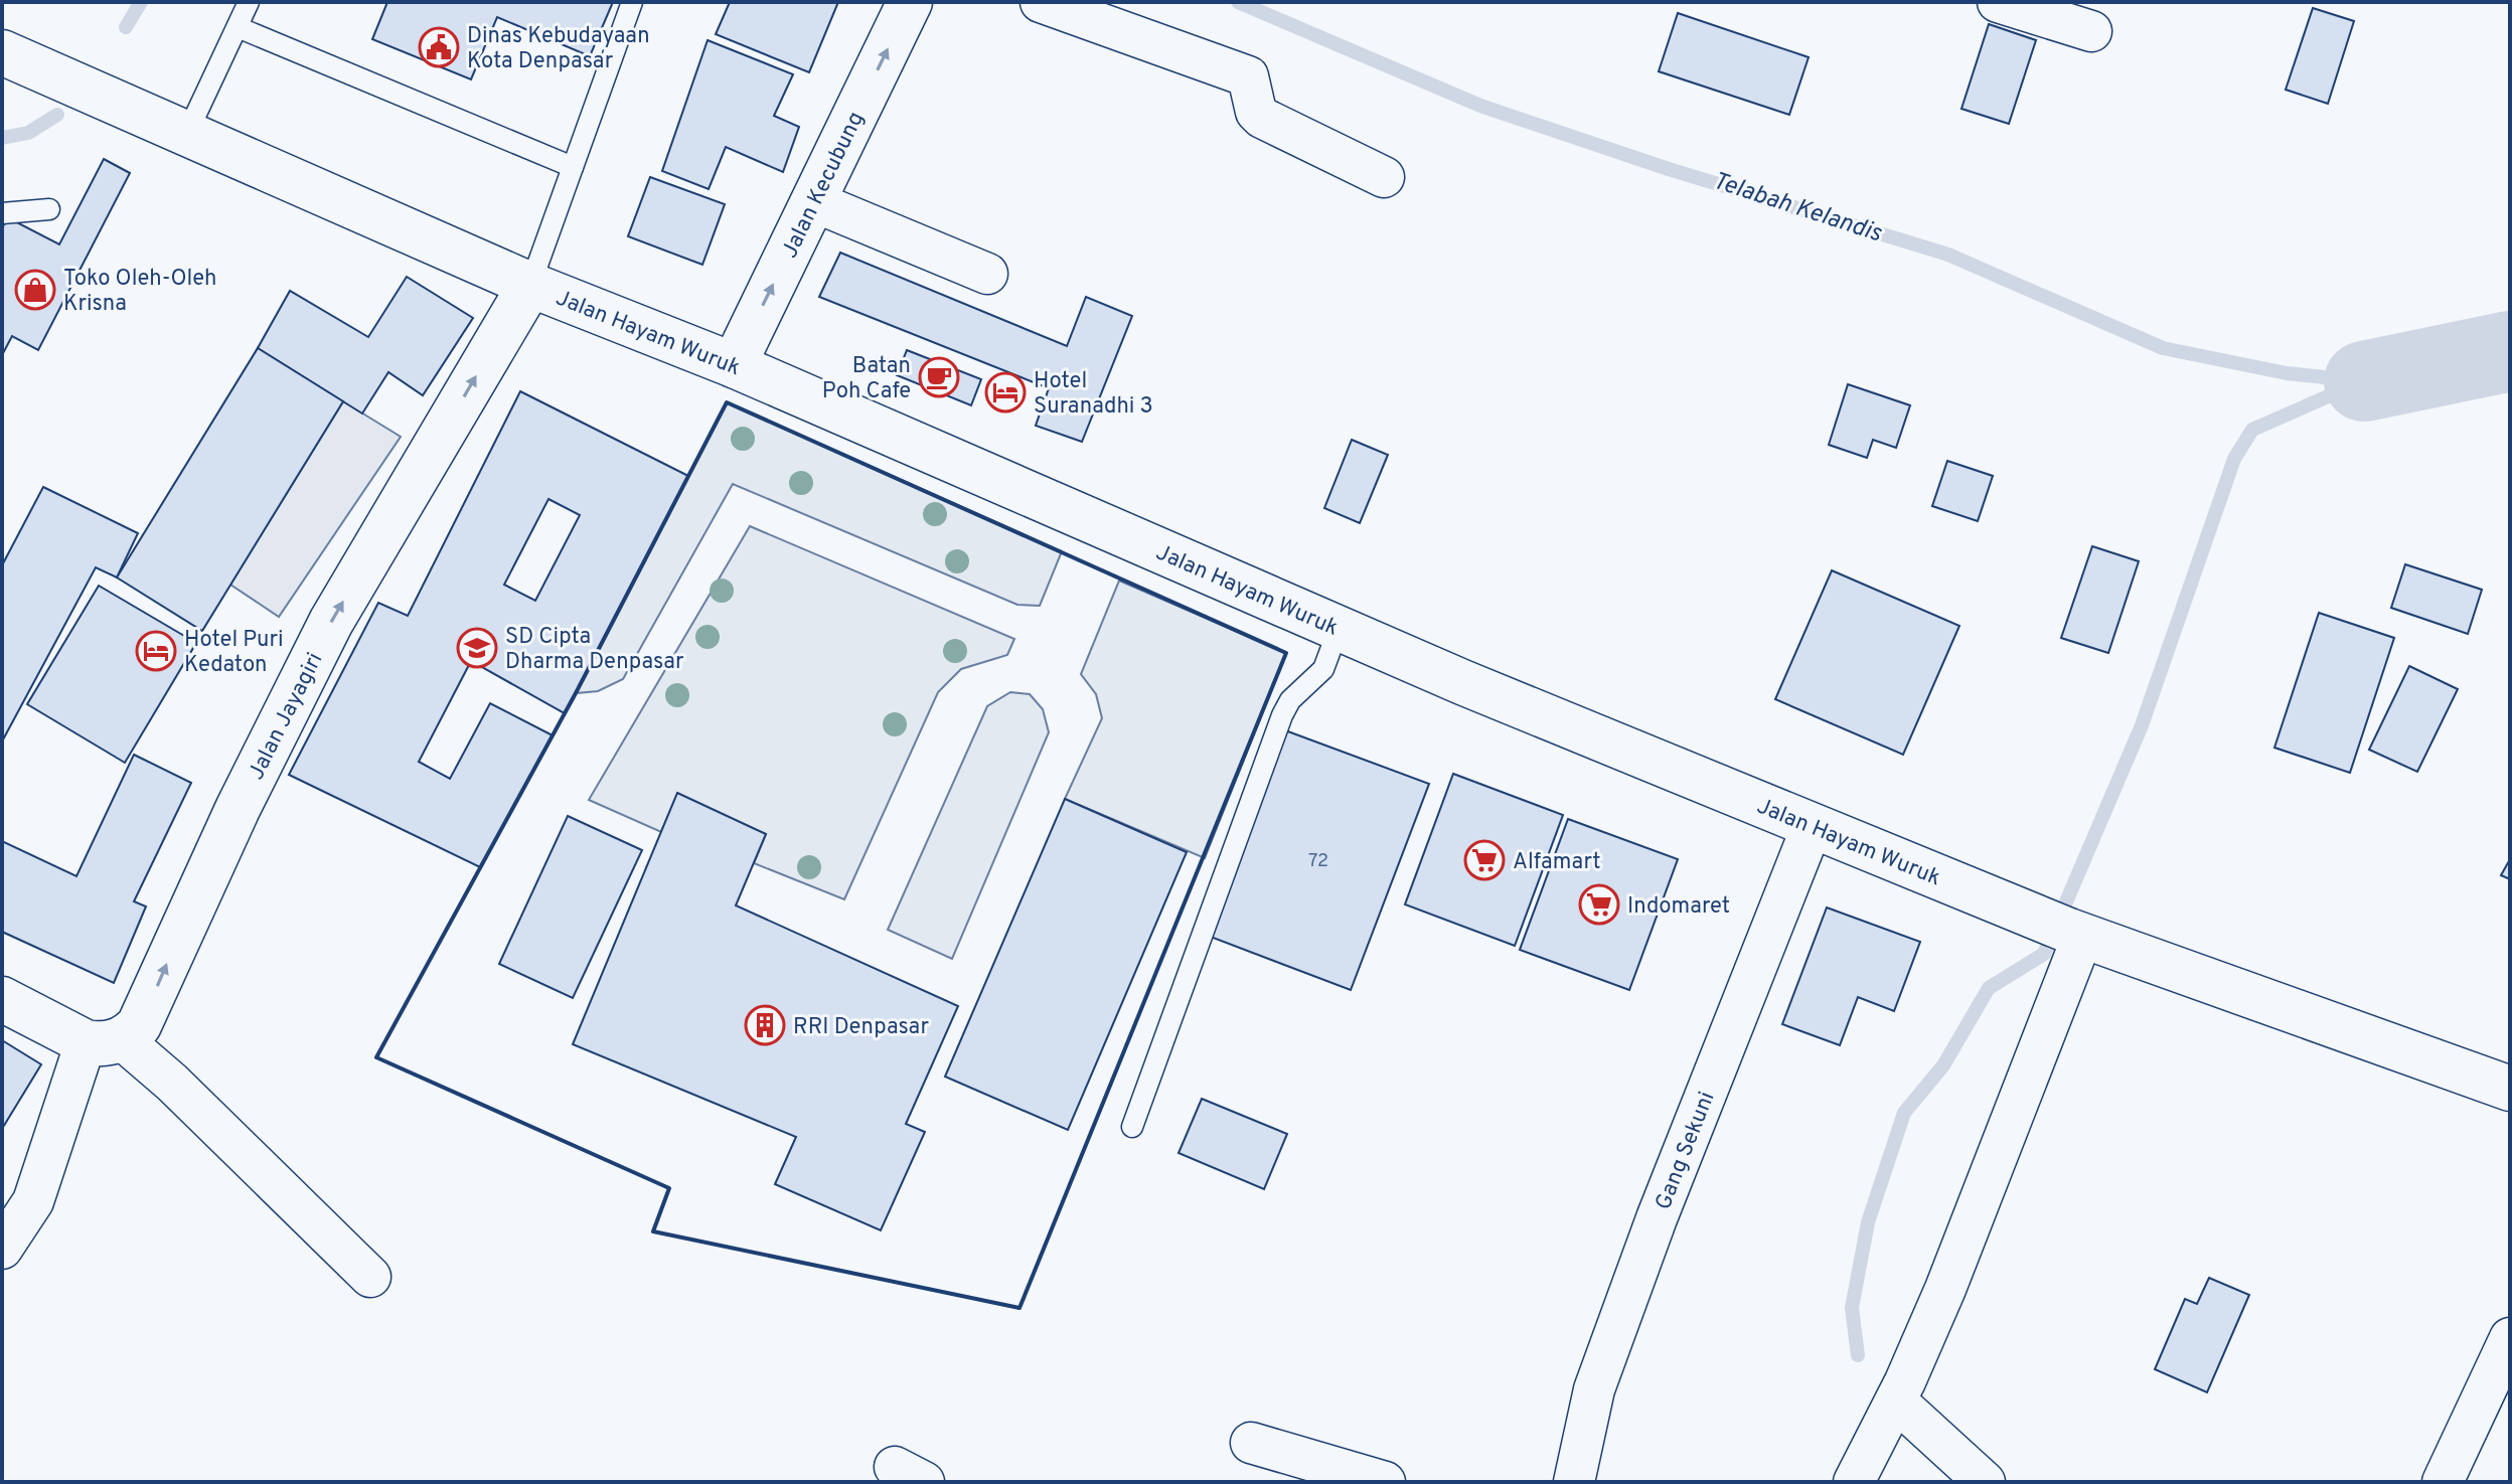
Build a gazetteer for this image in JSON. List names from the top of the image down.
{
  "streets": {
    "main road": ["Jalan Kecubung", "Jalan Hayam Wuruk", "Jalan Jayagiri"],
    "street": ["Gang Sekuni"]
  },
  "crossings": [
    ["Jalan Kecubung", "Jalan Hayam Wuruk"],
    ["Jalan Hayam Wuruk", "Jalan Jayagiri"],
    ["Jalan Hayam Wuruk", "Gang Sekuni"]
  ],
  "one_way": ["Jalan Kecubung", "Jalan Jayagiri"],
  "water": ["Telabah Kelandis"],
  "places": {
    "public building": ["Dinas Kebudayaan Kota Denpasar"],
    "shop": ["Toko Oleh-Oleh Krisna"],
    "cafe": ["Batan Poh Cafe"],
    "hotel": ["Hotel Suranadhi 3", "Hotel Puri Kedaton"],
    "school or university": ["SD Cipta Dharma Denpasar"],
    "supermarket": ["Alfamart", "Indomaret"],
    "building": ["RRI Denpasar"]
  },
  "house_numbers": ["72"]
}
